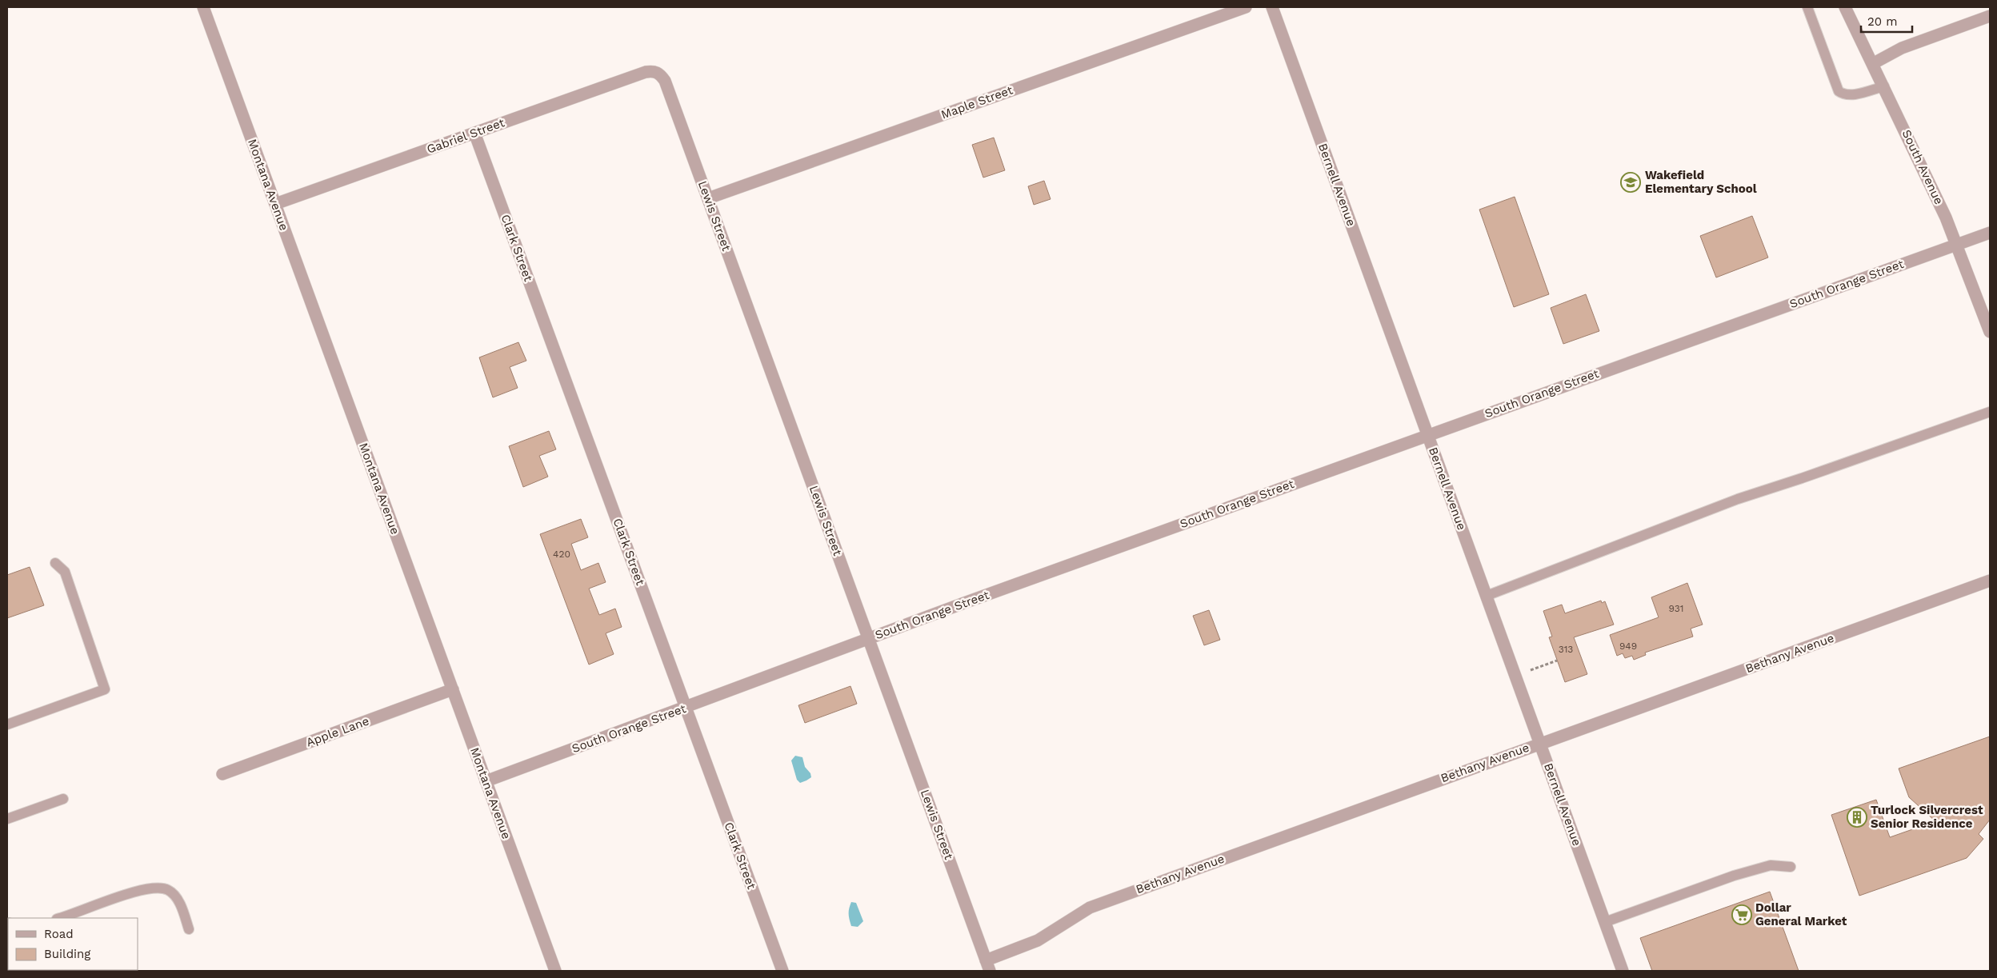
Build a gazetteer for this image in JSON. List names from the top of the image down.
{
  "streets": {
    "street": [
      "Maple Street",
      "Gabriel Street",
      "South Avenue",
      "Montana Avenue",
      "Bernell Avenue",
      "Lewis Street",
      "Clark Street",
      "South Orange Street",
      "Bethany Avenue",
      "Apple Lane"
    ]
  },
  "crossings": [
    ["Maple Street", "Lewis Street"],
    ["Gabriel Street", "Montana Avenue"],
    ["Gabriel Street", "Lewis Street"],
    ["Gabriel Street", "Clark Street"],
    ["South Avenue", "South Orange Street"],
    ["Montana Avenue", "South Orange Street"],
    ["Montana Avenue", "Apple Lane"],
    ["Bernell Avenue", "South Orange Street"],
    ["Bernell Avenue", "Bethany Avenue"],
    ["Lewis Street", "South Orange Street"],
    ["Lewis Street", "Bethany Avenue"],
    ["Clark Street", "South Orange Street"]
  ],
  "places": {
    "school or university": ["Wakefield Elementary School"],
    "building": ["Turlock Silvercrest Senior Residence"],
    "supermarket": ["Dollar General Market"]
  },
  "house_numbers": [
    "420",
    "931",
    "949",
    "313"
  ],
  "legend": ["Road", "Building"],
  "scale_bar": "20 m"
}
